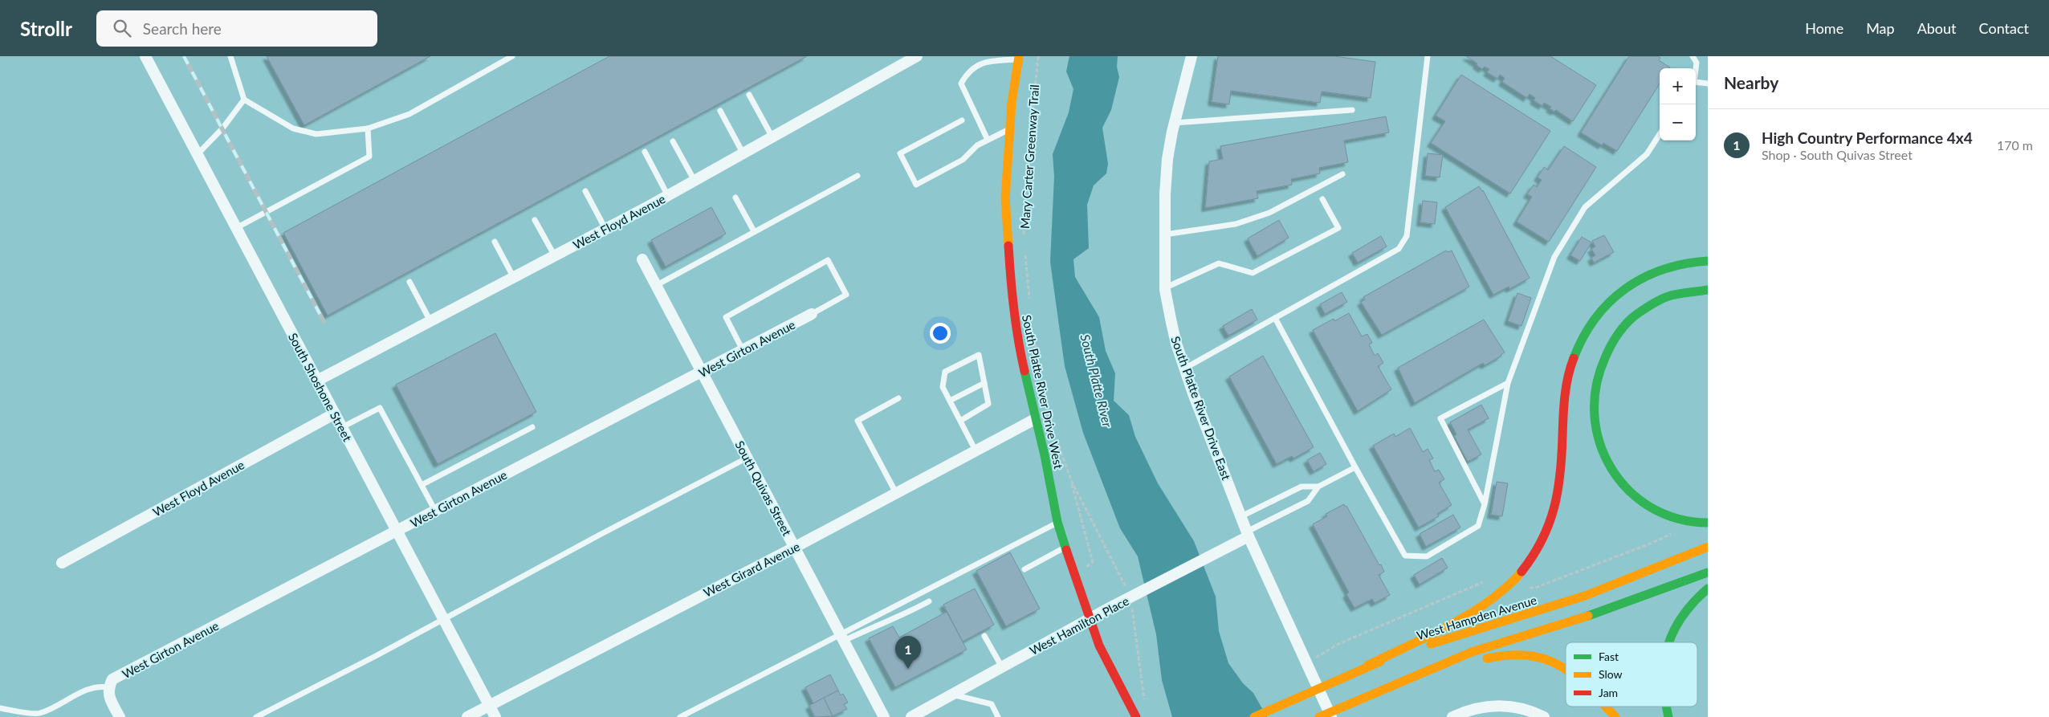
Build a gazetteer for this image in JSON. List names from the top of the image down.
{
  "streets": {
    "main road": ["South Platte River Drive West", "West Hampden Avenue"],
    "street": [
      "West Floyd Avenue",
      "West Girton Avenue",
      "South Shoshone Street",
      "South Platte River Drive East",
      "South Quivas Street",
      "West Girard Avenue",
      "West Hamilton Place"
    ],
    "path": ["Mary Carter Greenway Trail"]
  },
  "crossings": [
    ["West Floyd Avenue", "South Shoshone Street"],
    ["West Girton Avenue", "South Shoshone Street"],
    ["West Girton Avenue", "South Quivas Street"],
    ["South Shoshone Street", "West Girard Avenue"],
    ["South Platte River Drive West", "West Girard Avenue"],
    ["South Platte River Drive West", "West Hamilton Place"],
    ["South Platte River Drive East", "West Hamilton Place"],
    ["South Quivas Street", "West Girard Avenue"]
  ],
  "water": ["South Platte River"],
  "legend": ["Fast", "Slow", "Jam"],
  "page": {
    "header": "Strollr",
    "search": "Search here",
    "nav": [
      "Home",
      "Map",
      "About",
      "Contact"
    ],
    "heading": "Nearby",
    "map_buttons": ["+", "−"],
    "list": [
      {
        "mark": "1",
        "name": "High Country Performance 4x4",
        "note": "Shop · South Quivas Street",
        "value": "170 m"
      }
    ],
    "pins": "1"
  }
}
